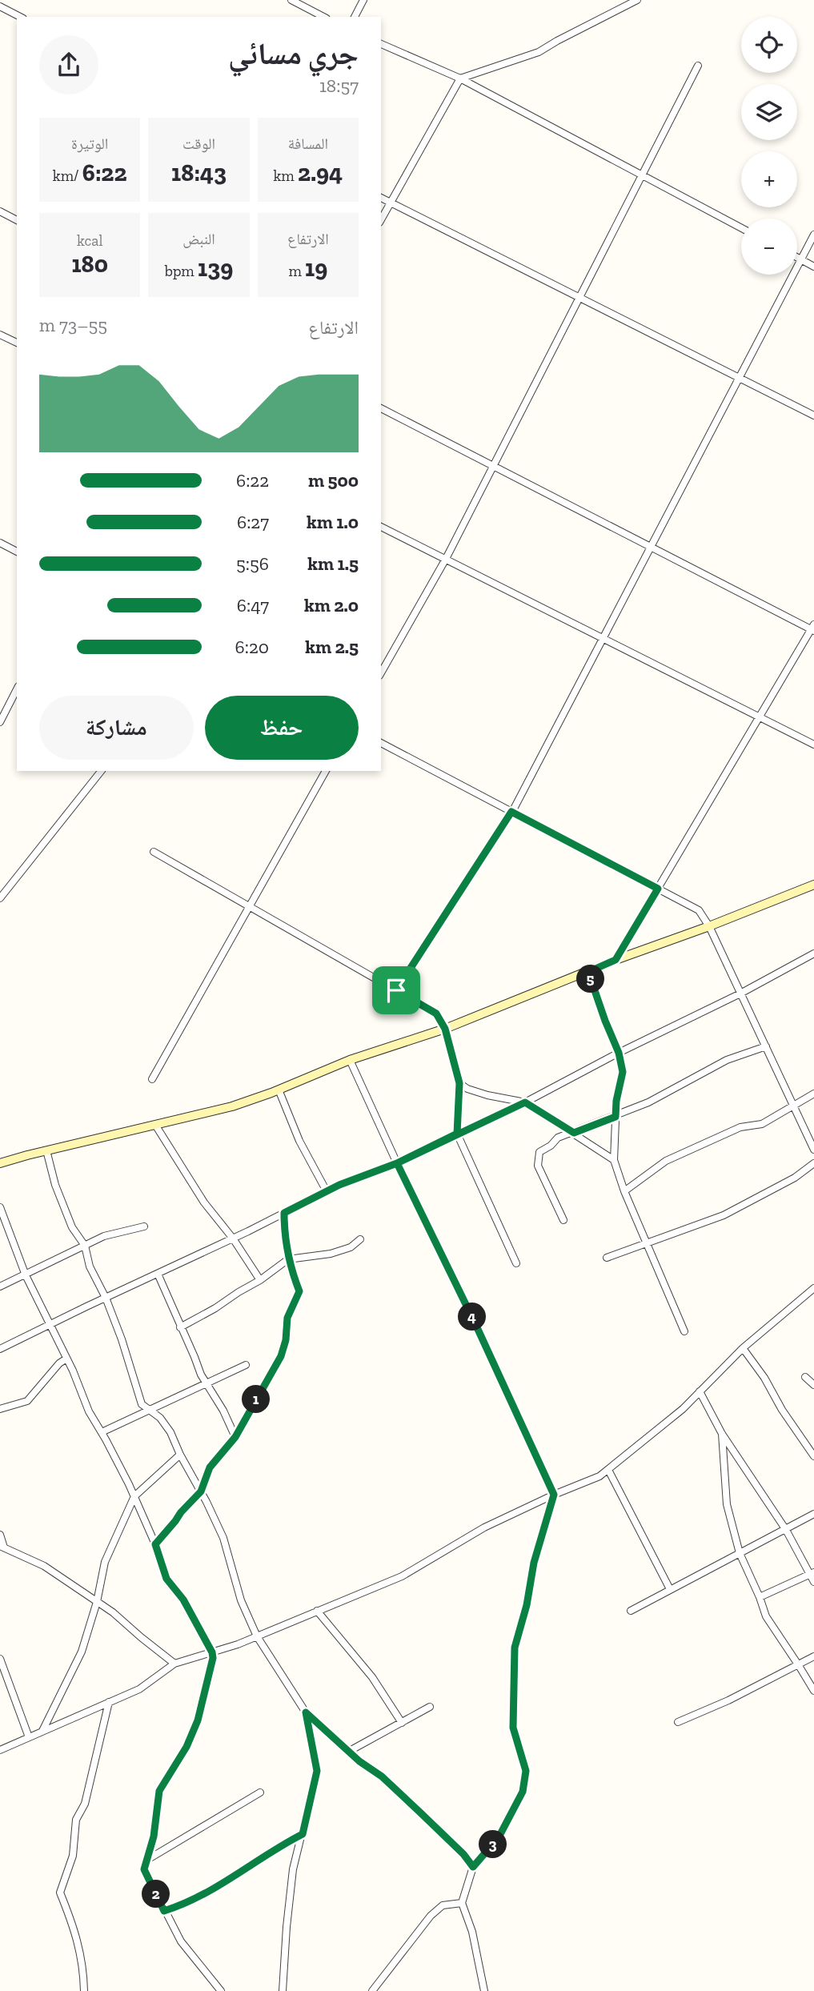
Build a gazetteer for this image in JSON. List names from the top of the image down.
{
  "page": {
    "map_buttons": ["+", "−"],
    "heading": ["جري مسائي", "18:57"],
    "stats": [
      ["المسافة", "2.94 km"],
      ["الوقت", "18:43"],
      ["الوتيرة", "6:22 /km"],
      ["الارتفاع", "19 m"],
      ["النبض", "139 bpm"],
      ["kcal", "180"]
    ],
    "chart": ["الارتفاع", "55–73 m"],
    "list": [
      {
        "name": "500 m",
        "note": "6:22"
      },
      {
        "name": "1.0 km",
        "note": "6:27"
      },
      {
        "name": "1.5 km",
        "note": "5:56"
      },
      {
        "name": "2.0 km",
        "note": "6:47"
      },
      {
        "name": "2.5 km",
        "note": "6:20"
      }
    ],
    "buttons": ["حفظ", "مشاركة"],
    "pins": [
      "5",
      "4",
      "1",
      "3",
      "2"
    ]
  }
}
